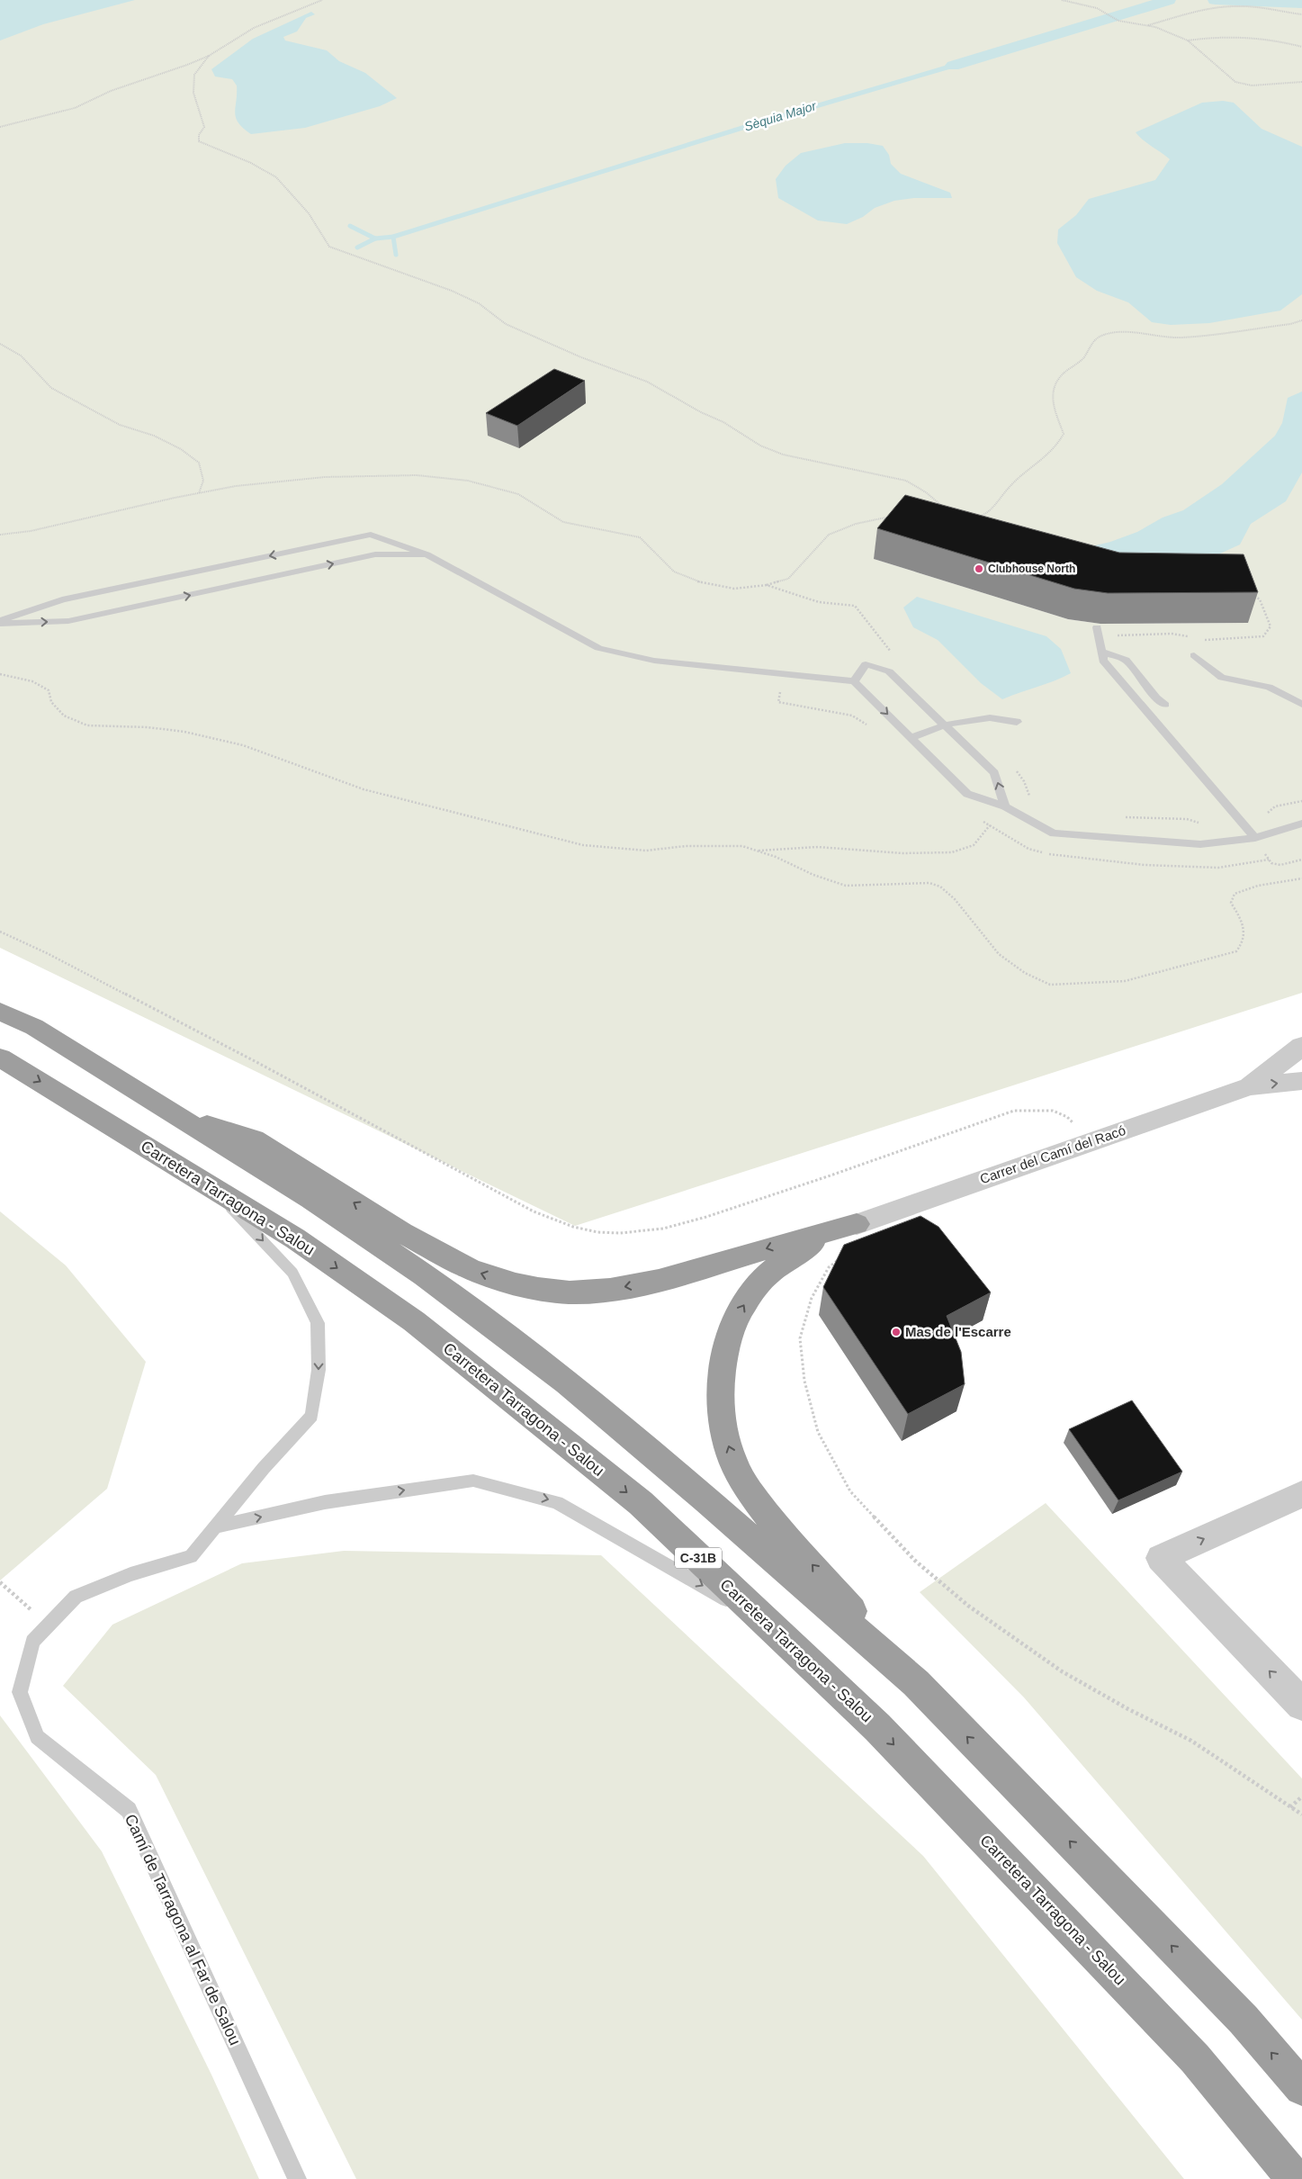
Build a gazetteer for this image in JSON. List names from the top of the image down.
{
  "streets": {
    "highway": ["Carretera Tarragona - Salou", "C-31B"],
    "street": ["Carrer del Camí del Racó"],
    "lane": ["Camí de Tarragona al Far de Salou"]
  },
  "crossings": [
    ["Carretera Tarragona - Salou", "Camí de Tarragona al Far de Salou"]
  ],
  "water": ["Sèquia Major"],
  "places": ["Clubhouse North", "Mas de l'Escarre"]
}
